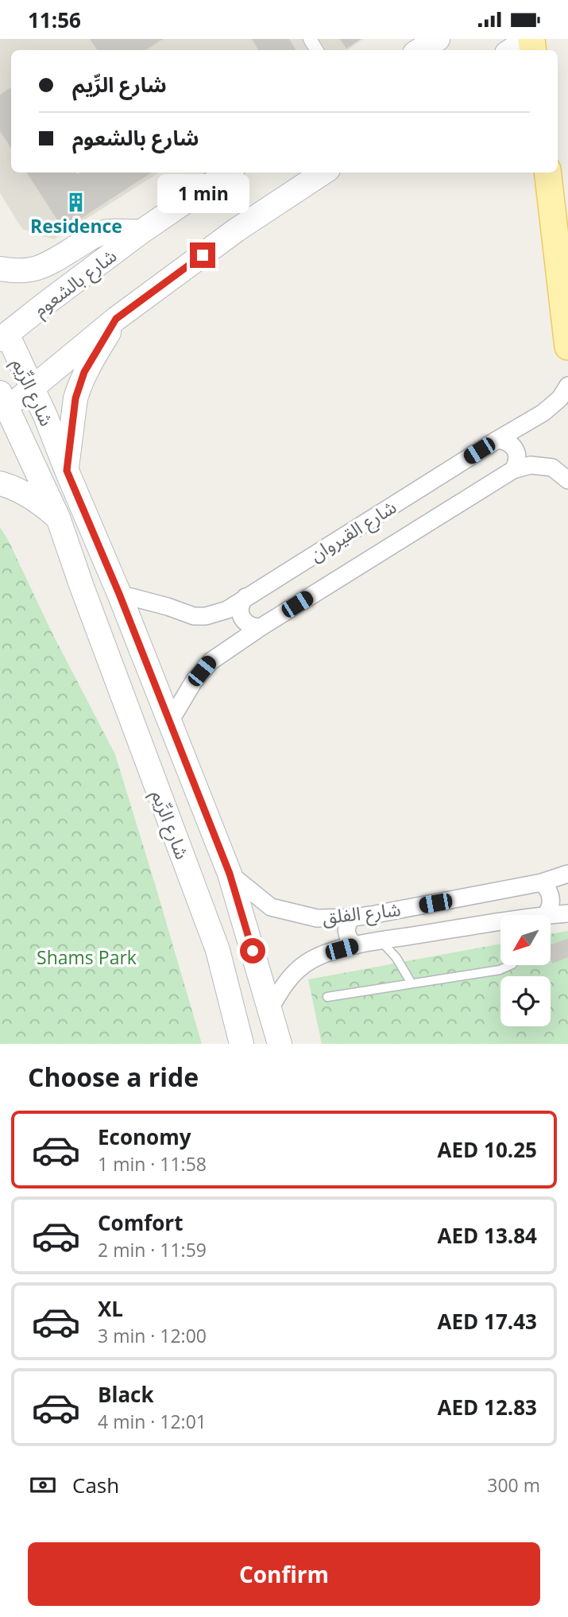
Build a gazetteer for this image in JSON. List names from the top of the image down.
{
  "streets": {
    "main road": ["شارع بالشعوم", "شارع الرِّيم"],
    "street": ["شارع القيروان", "شارع الفلق"]
  },
  "crossings": [
    ["شارع بالشعوم", "شارع الرِّيم"],
    ["شارع الرِّيم", "شارع القيروان"],
    ["شارع الرِّيم", "شارع الفلق"]
  ],
  "parks": ["Shams Park"],
  "places": {
    "building": ["Residence"]
  },
  "north": "bottom left",
  "page": {
    "status": "11:56",
    "banner": ["شارع الرِّيم", "شارع بالشعوم"],
    "bubble": "1 min",
    "heading": "Choose a ride",
    "list": [
      {
        "name": "Economy",
        "note": "1 min · 11:58",
        "value": "AED 10.25"
      },
      {
        "name": "Comfort",
        "note": "2 min · 11:59",
        "value": "AED 13.84"
      },
      {
        "name": "XL",
        "note": "3 min · 12:00",
        "value": "AED 17.43"
      },
      {
        "name": "Black",
        "note": "4 min · 12:01",
        "value": "AED 12.83"
      }
    ],
    "pay": ["Cash", "300 m"],
    "buttons": "Confirm"
  }
}
